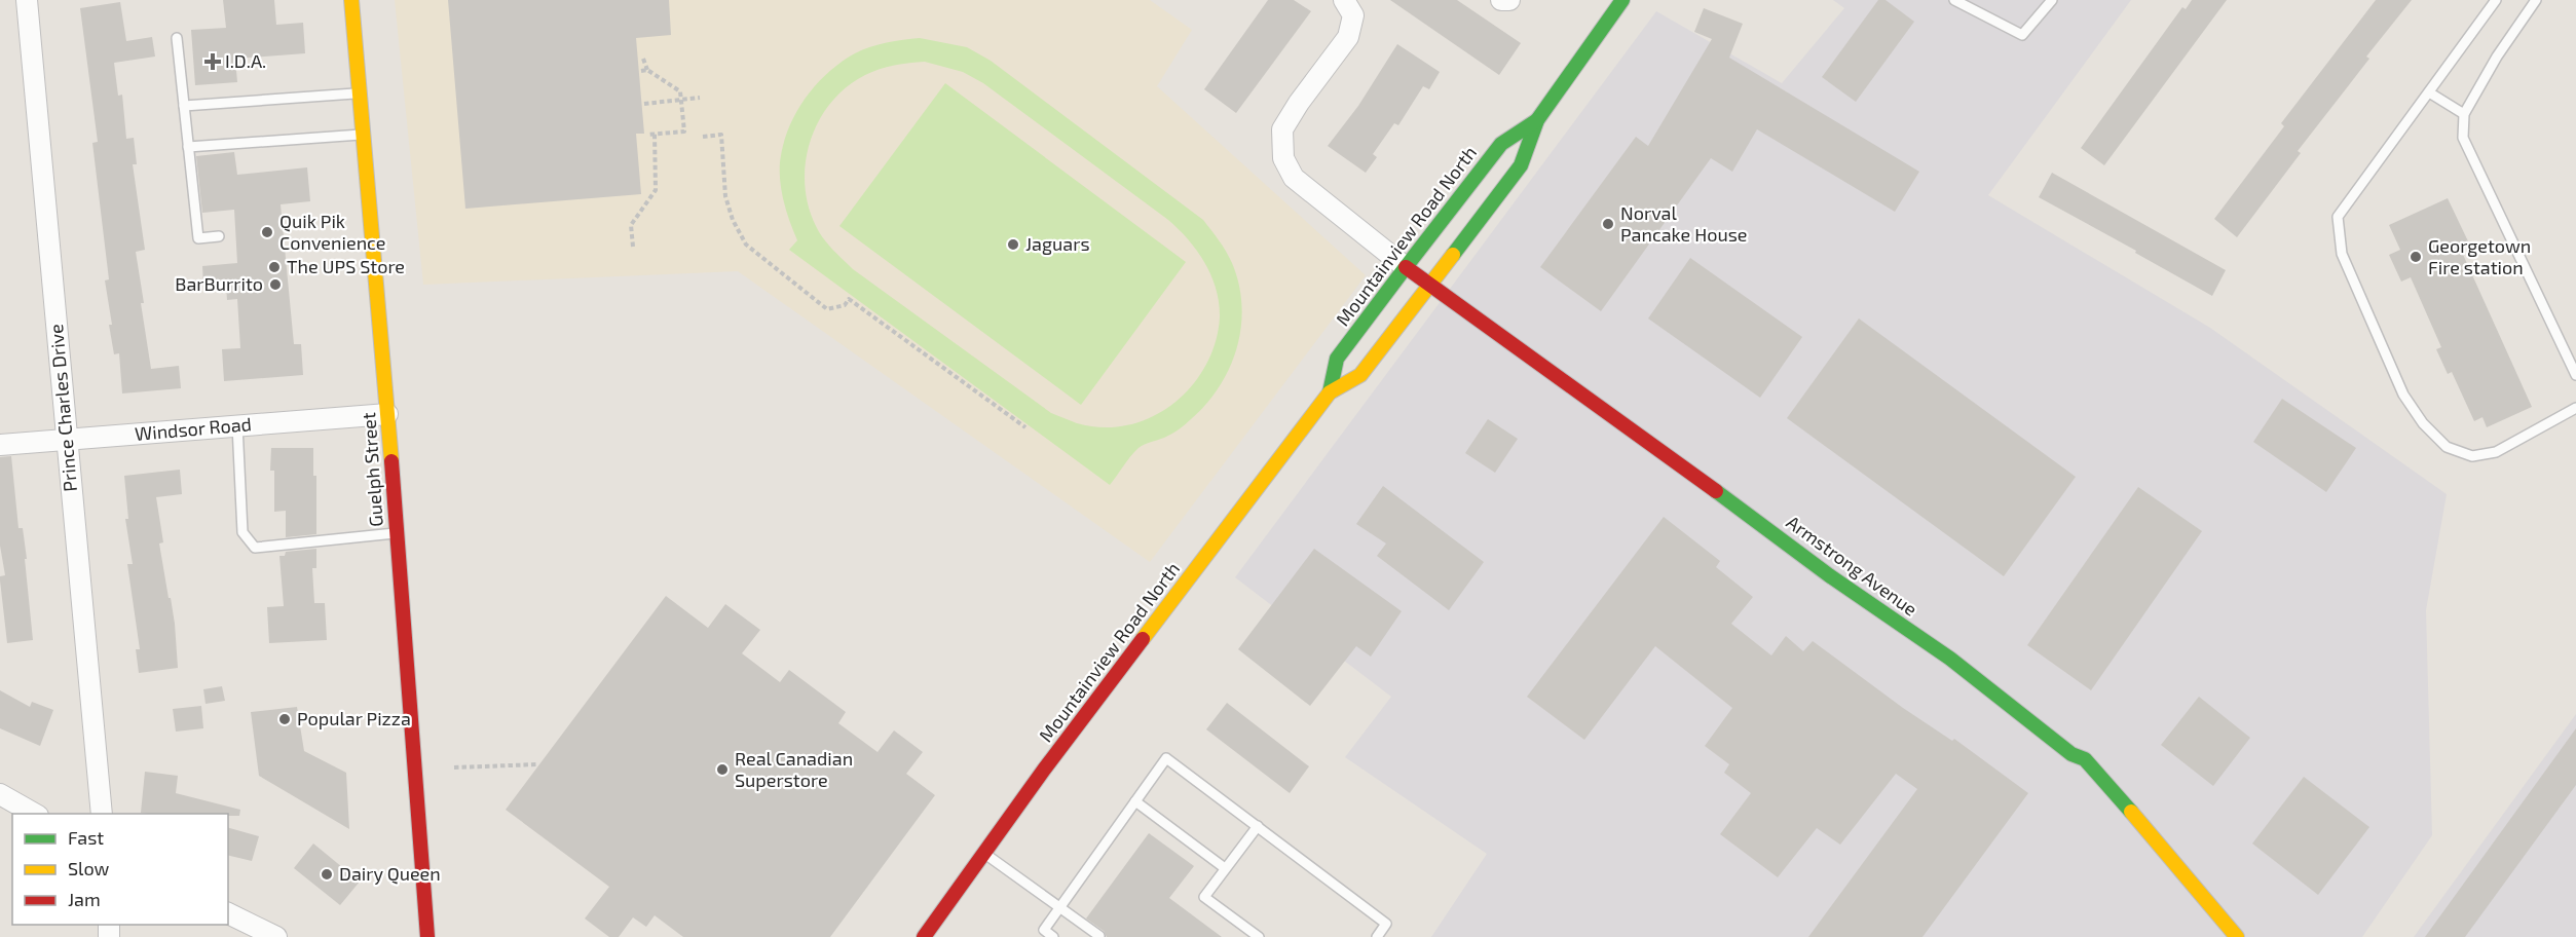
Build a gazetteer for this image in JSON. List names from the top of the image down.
{
  "streets": {
    "main road": ["Mountainview Road North", "Guelph Street", "Armstrong Avenue"],
    "street": ["Prince Charles Drive", "Windsor Road"]
  },
  "crossings": [
    ["Mountainview Road North", "Armstrong Avenue"],
    ["Prince Charles Drive", "Windsor Road"],
    ["Windsor Road", "Guelph Street"]
  ],
  "places": {
    "health": ["I.D.A."],
    "other": [
      "Norval Pancake House",
      "Quik Pik Convenience",
      "Jaguars",
      "Georgetown Fire station",
      "The UPS Store",
      "BarBurrito",
      "Popular Pizza",
      "Real Canadian Superstore",
      "Dairy Queen"
    ]
  },
  "legend": ["Fast", "Slow", "Jam"]
}
